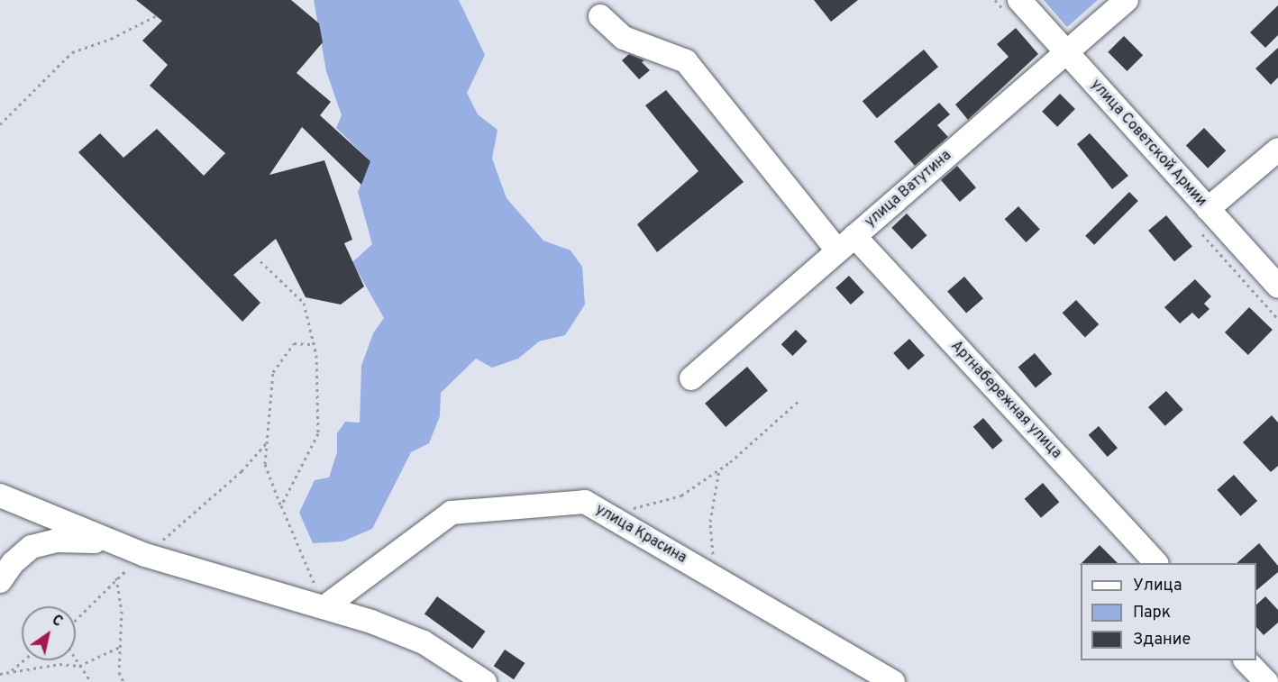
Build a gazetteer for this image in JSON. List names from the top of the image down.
{
  "streets": {
    "street": [
      "улица Советской Армии",
      "улица Ватутина",
      "Артнабережная улица",
      "улица Красина"
    ]
  },
  "crossings": [
    ["улица Советской Армии", "улица Ватутина"],
    ["улица Ватутина", "Артнабережная улица"]
  ],
  "legend": ["Улица", "Парк", "Здание"],
  "north": "top right"
}
